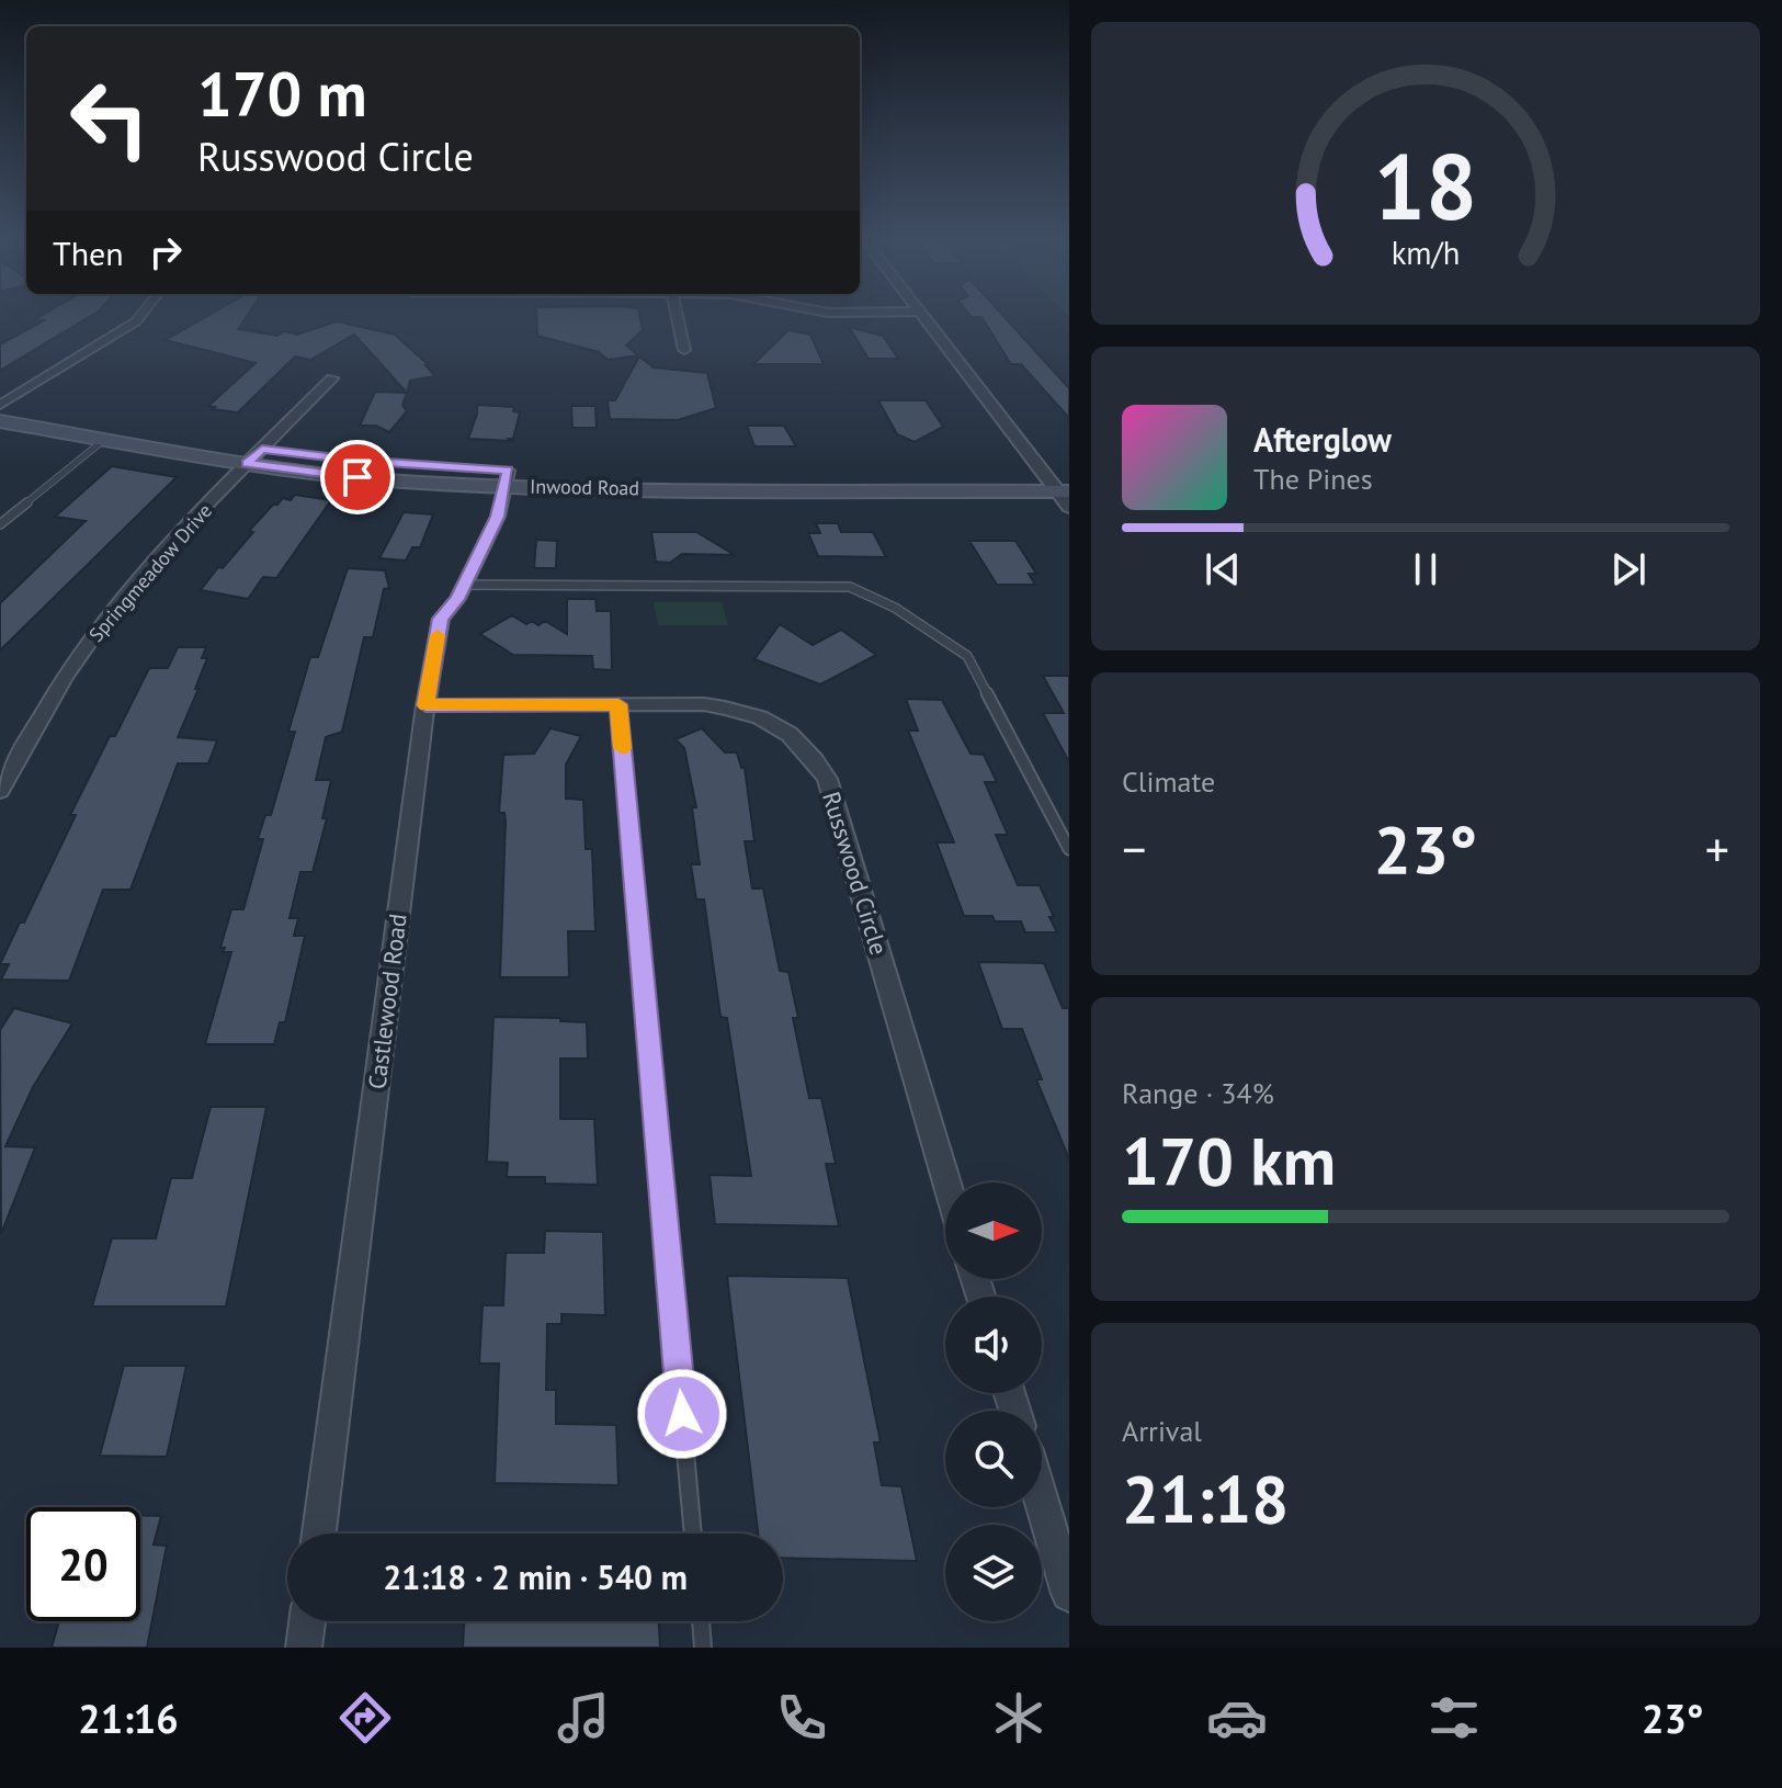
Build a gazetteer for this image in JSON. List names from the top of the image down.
{
  "streets": {
    "main road": ["Inwood Road"],
    "street": ["Springmeadow Drive", "Russwood Circle", "Castlewood Road"]
  },
  "crossings": [
    ["Inwood Road", "Springmeadow Drive"],
    ["Inwood Road", "Castlewood Road"],
    ["Russwood Circle", "Castlewood Road"]
  ],
  "north": "right",
  "page": {
    "turn": ["170 m", "Russwood Circle"],
    "then": "Then",
    "song": ["Afterglow", "The Pines"],
    "tile": [
      "Climate",
      ["Range · 34%", "170 km"],
      ["Arrival", "21:18"]
    ],
    "heat": ["−", "23°", "+"],
    "limit": "20",
    "trip": "21:18 · 2 min · 540 m",
    "tabs": ["21:16", "23°"],
    "gauge": ["18", "km/h"]
  }
}
